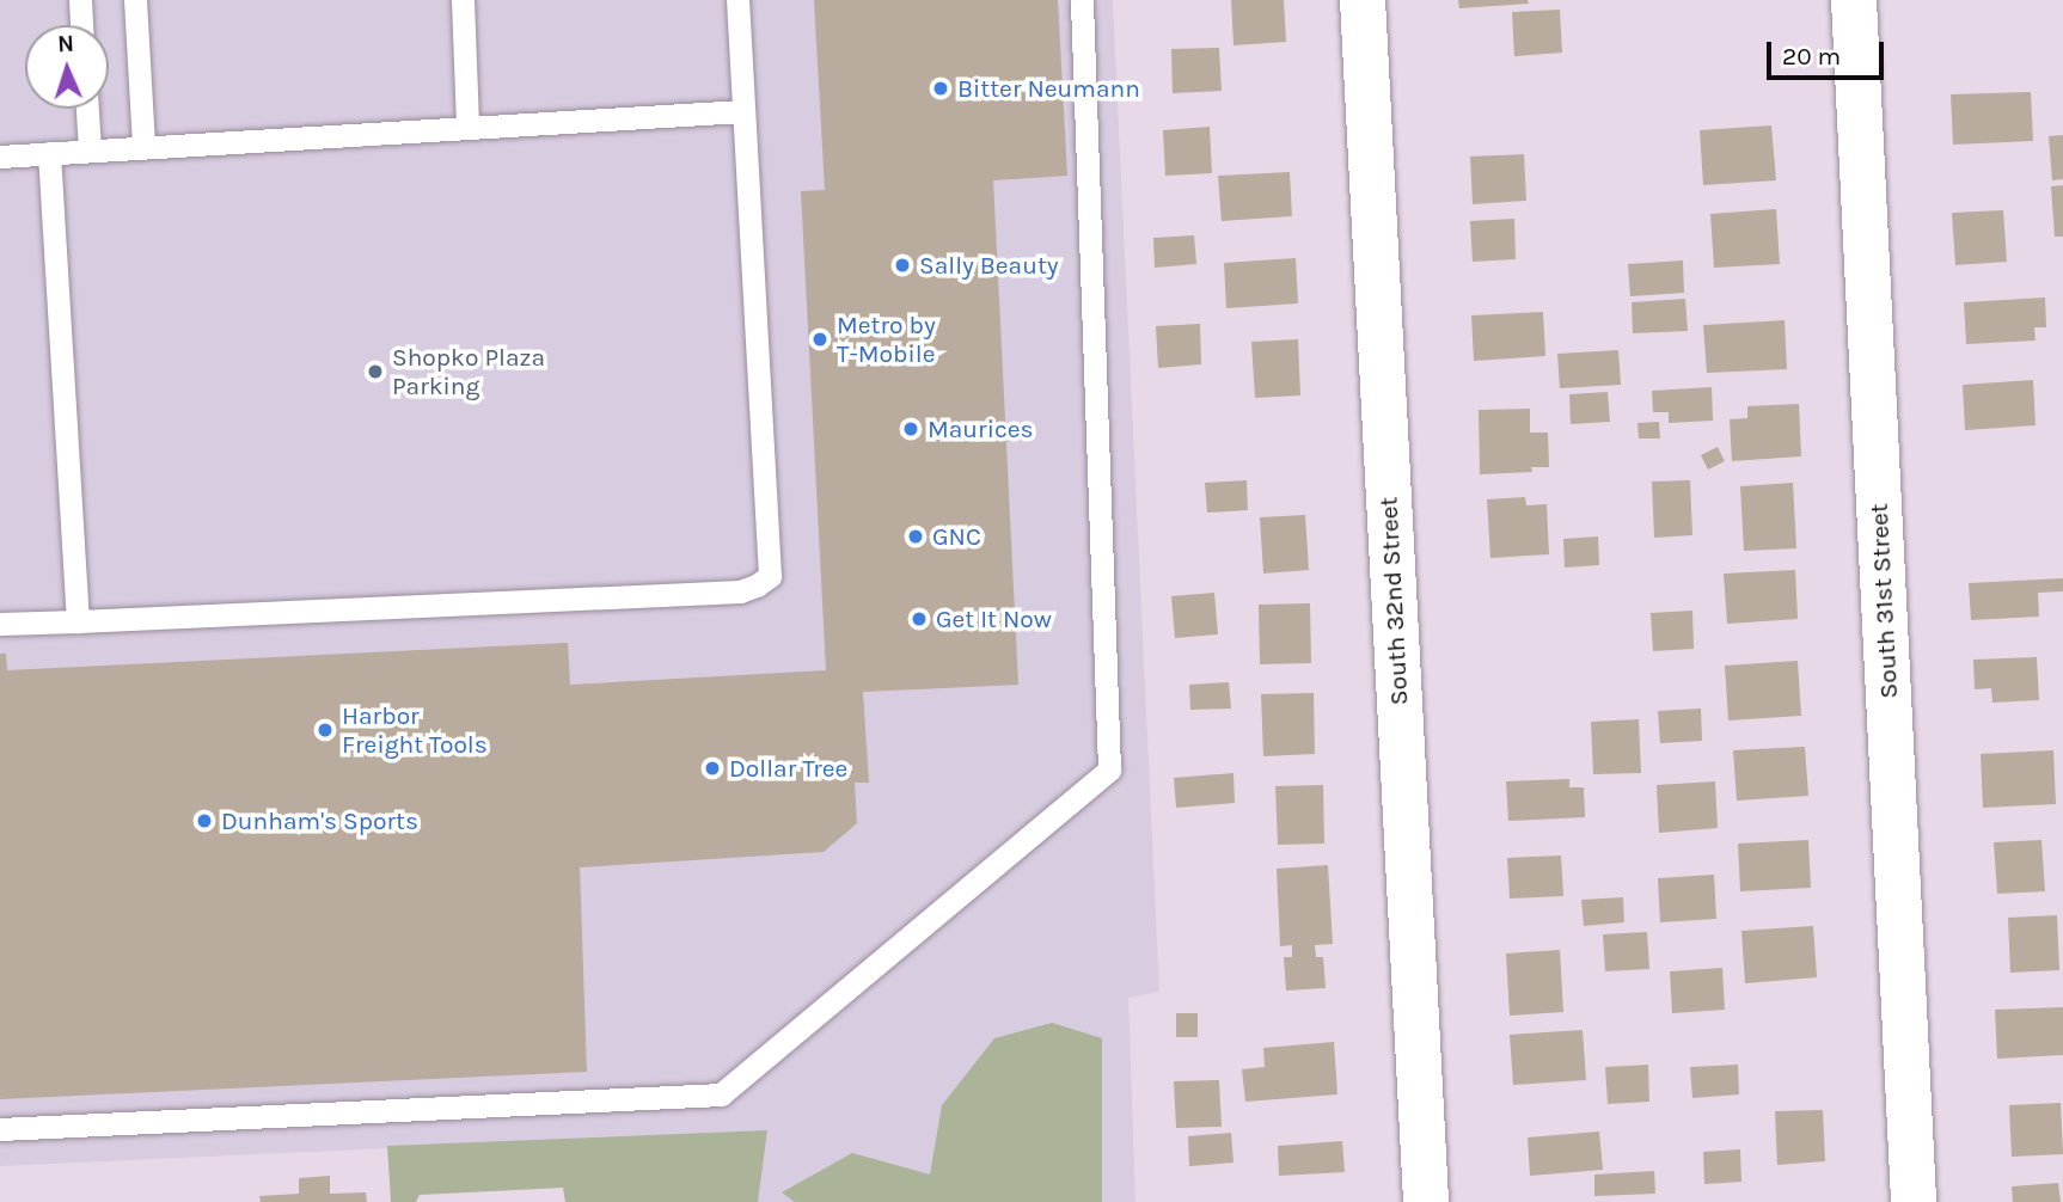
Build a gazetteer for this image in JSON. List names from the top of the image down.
{
  "streets": {
    "street": ["South 32nd Street", "South 31st Street"]
  },
  "places": [
    "Bitter Neumann",
    "Sally Beauty",
    "Metro by T-Mobile",
    "Shopko Plaza Parking",
    "Maurices",
    "GNC",
    "Get It Now",
    "Harbor Freight Tools",
    "Dollar Tree",
    "Dunham's Sports"
  ],
  "scale_bar": "20 m",
  "north": "top"
}
